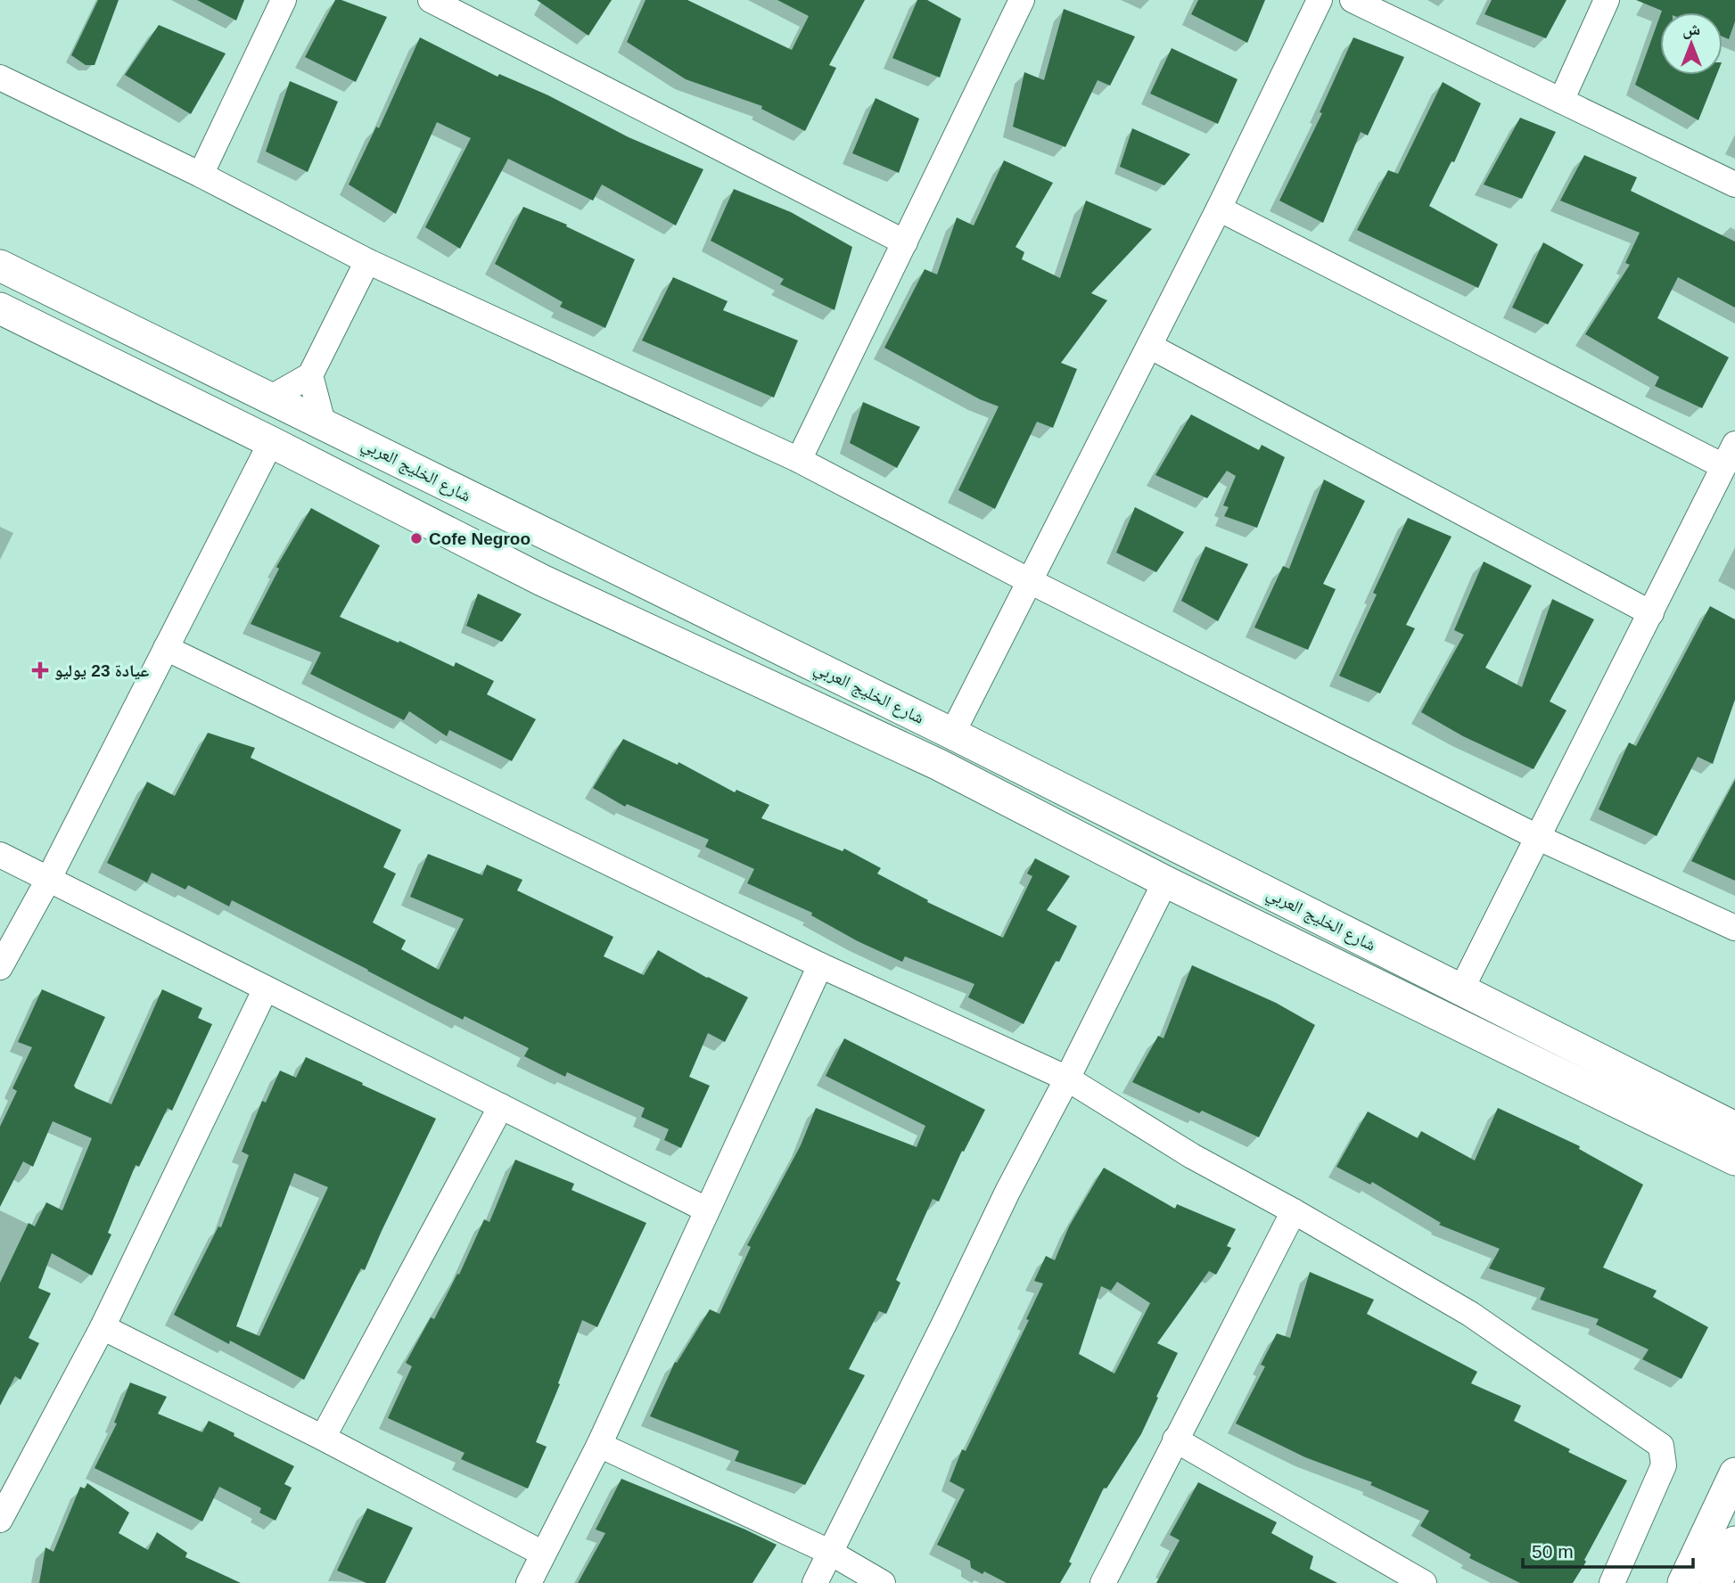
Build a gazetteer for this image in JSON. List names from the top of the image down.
{
  "streets": {
    "main road": ["شارع الخليج العربي"]
  },
  "places": {
    "other": ["Cofe Negroo"],
    "health": ["عيادة 23 يوليو"]
  },
  "scale_bar": "50 m",
  "north": "top"
}
